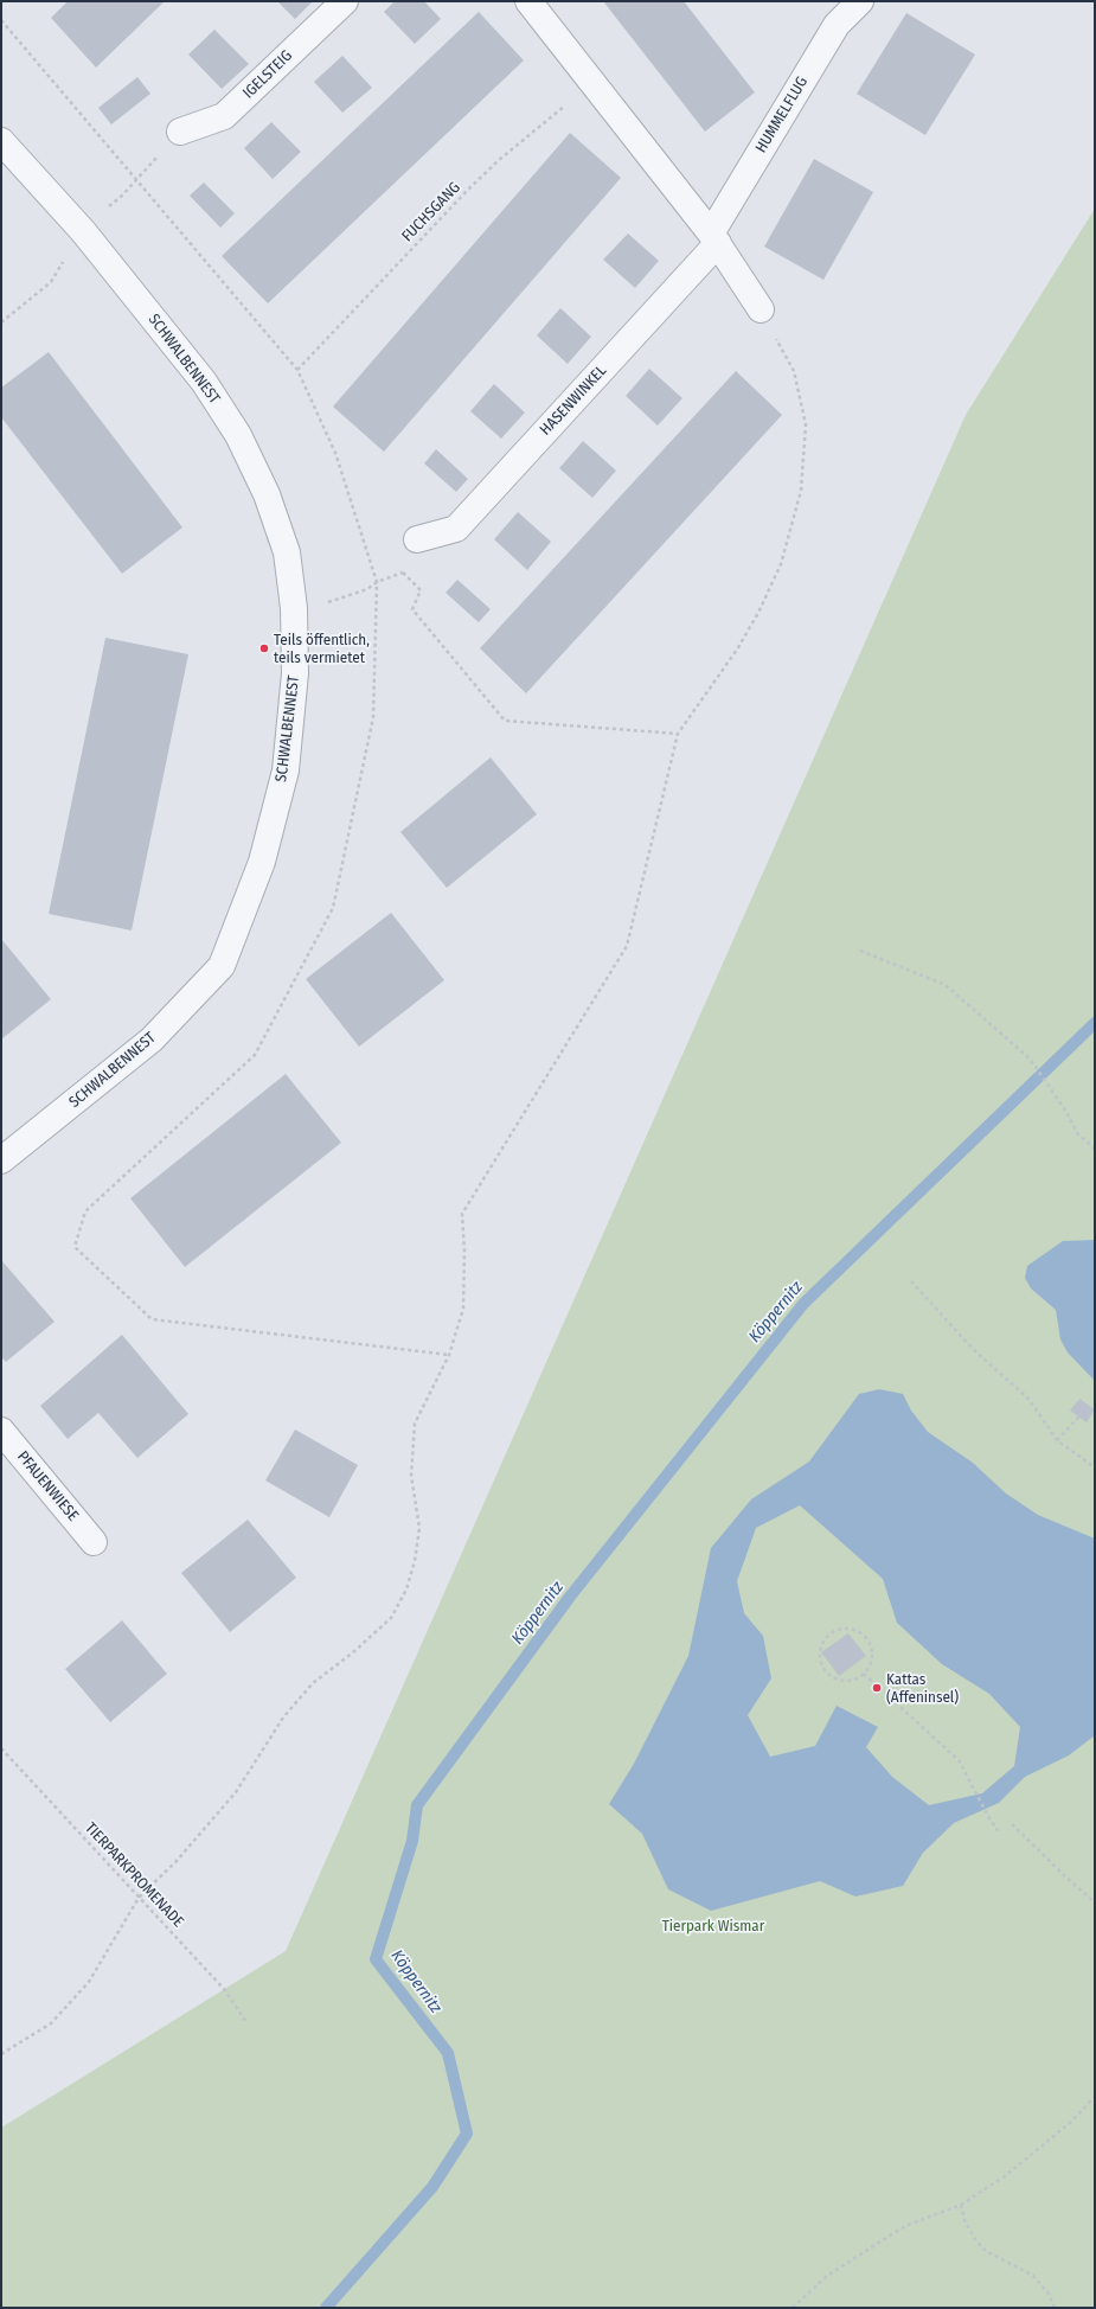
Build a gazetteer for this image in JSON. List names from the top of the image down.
{
  "streets": {
    "street": [
      "IGELSTEIG",
      "HUMMELFLUG",
      "SCHWALBENNEST",
      "HASENWINKEL",
      "PFAUENWIESE"
    ],
    "path": ["FUCHSGANG", "TIERPARKPROMENADE"]
  },
  "crossings": [
    ["HUMMELFLUG", "HASENWINKEL"]
  ],
  "water": ["Köppernitz"],
  "parks": ["Tierpark Wismar"],
  "places": ["Teils öffentlich, teils vermietet", "Kattas (Affeninsel)"]
}
